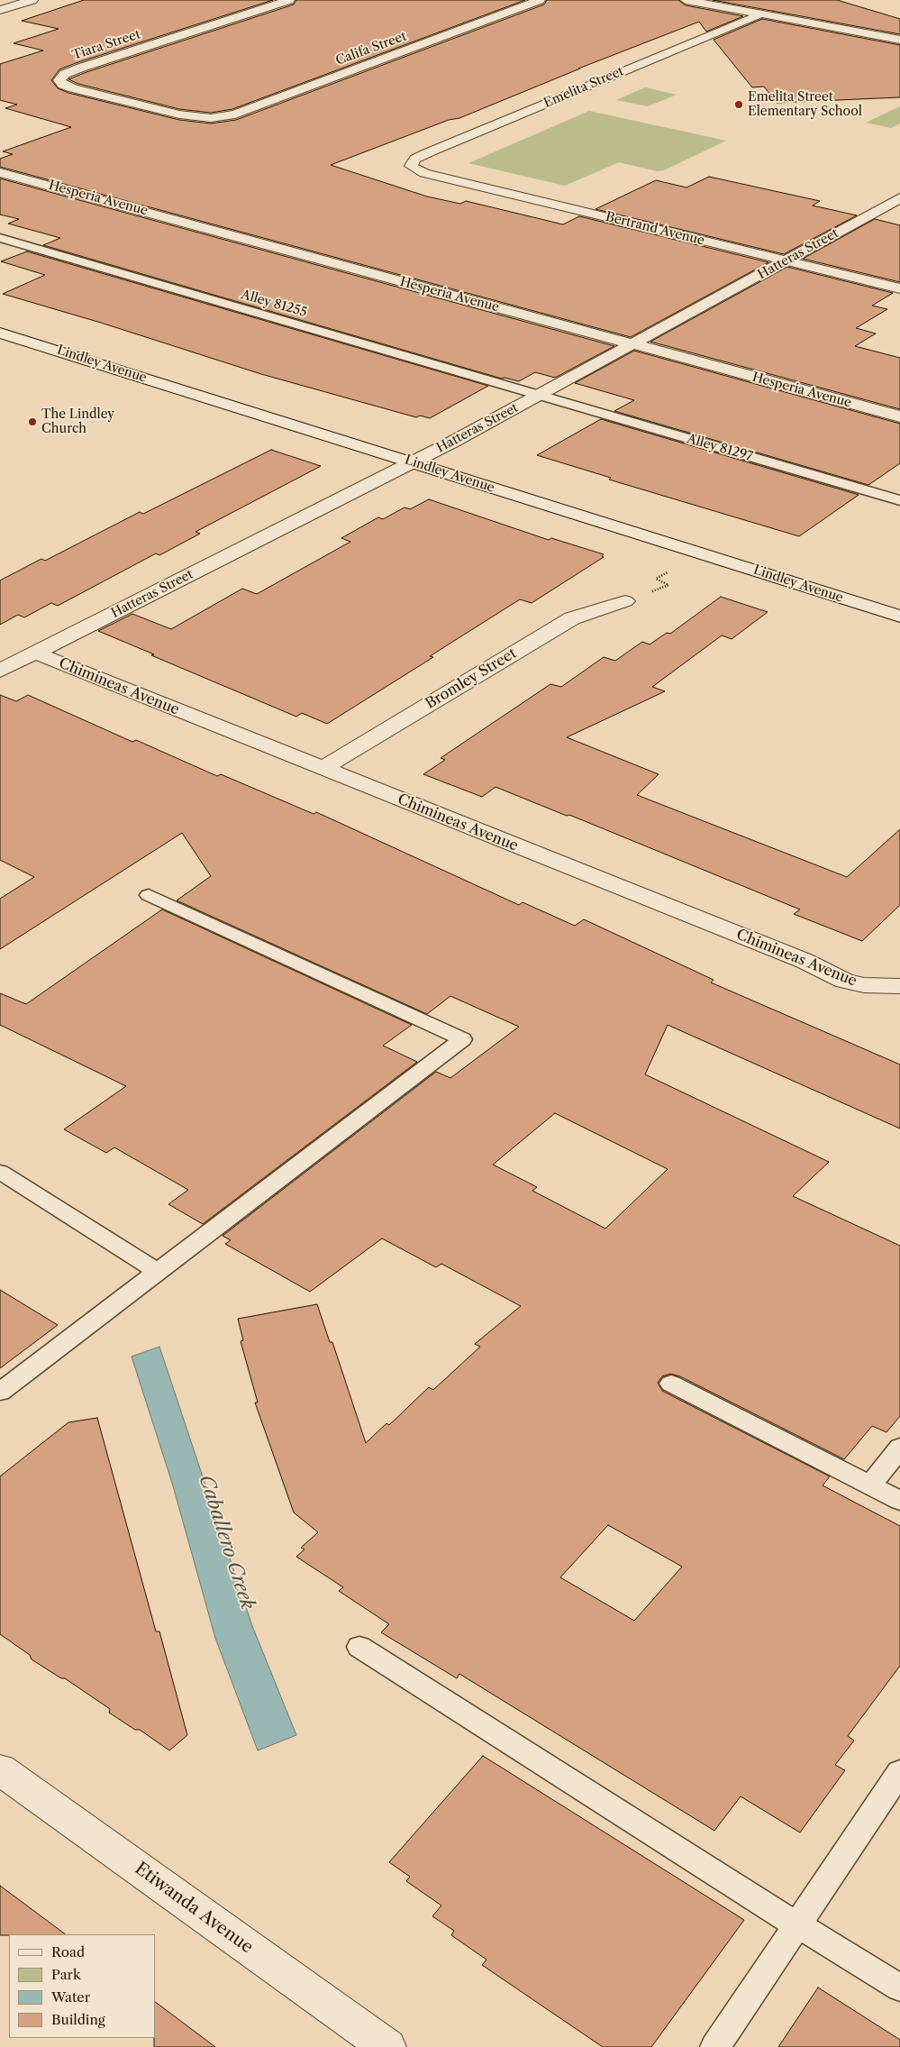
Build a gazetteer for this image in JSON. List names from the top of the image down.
{
  "streets": {
    "street": [
      "Tiara Street",
      "Califa Street",
      "Emelita Street",
      "Hesperia Avenue",
      "Bertrand Avenue",
      "Hatteras Street",
      "Lindley Avenue",
      "Bromley Street",
      "Chimineas Avenue",
      "Etiwanda Avenue"
    ],
    "lane": ["Alley 81255", "Alley 81297"]
  },
  "crossings": [
    ["Tiara Street", "Califa Street"],
    ["Emelita Street", "Bertrand Avenue"],
    ["Hesperia Avenue", "Hatteras Street"],
    ["Bertrand Avenue", "Hatteras Street"],
    ["Hatteras Street", "Alley 81255"],
    ["Hatteras Street", "Lindley Avenue"],
    ["Hatteras Street", "Alley 81297"],
    ["Hatteras Street", "Chimineas Avenue"],
    ["Alley 81255", "Alley 81297"],
    ["Bromley Street", "Chimineas Avenue"]
  ],
  "water": ["Caballero Creek"],
  "places": ["Emelita Street Elementary School", "The Lindley Church"],
  "legend": [
    "Road",
    "Park",
    "Water",
    "Building"
  ]
}
